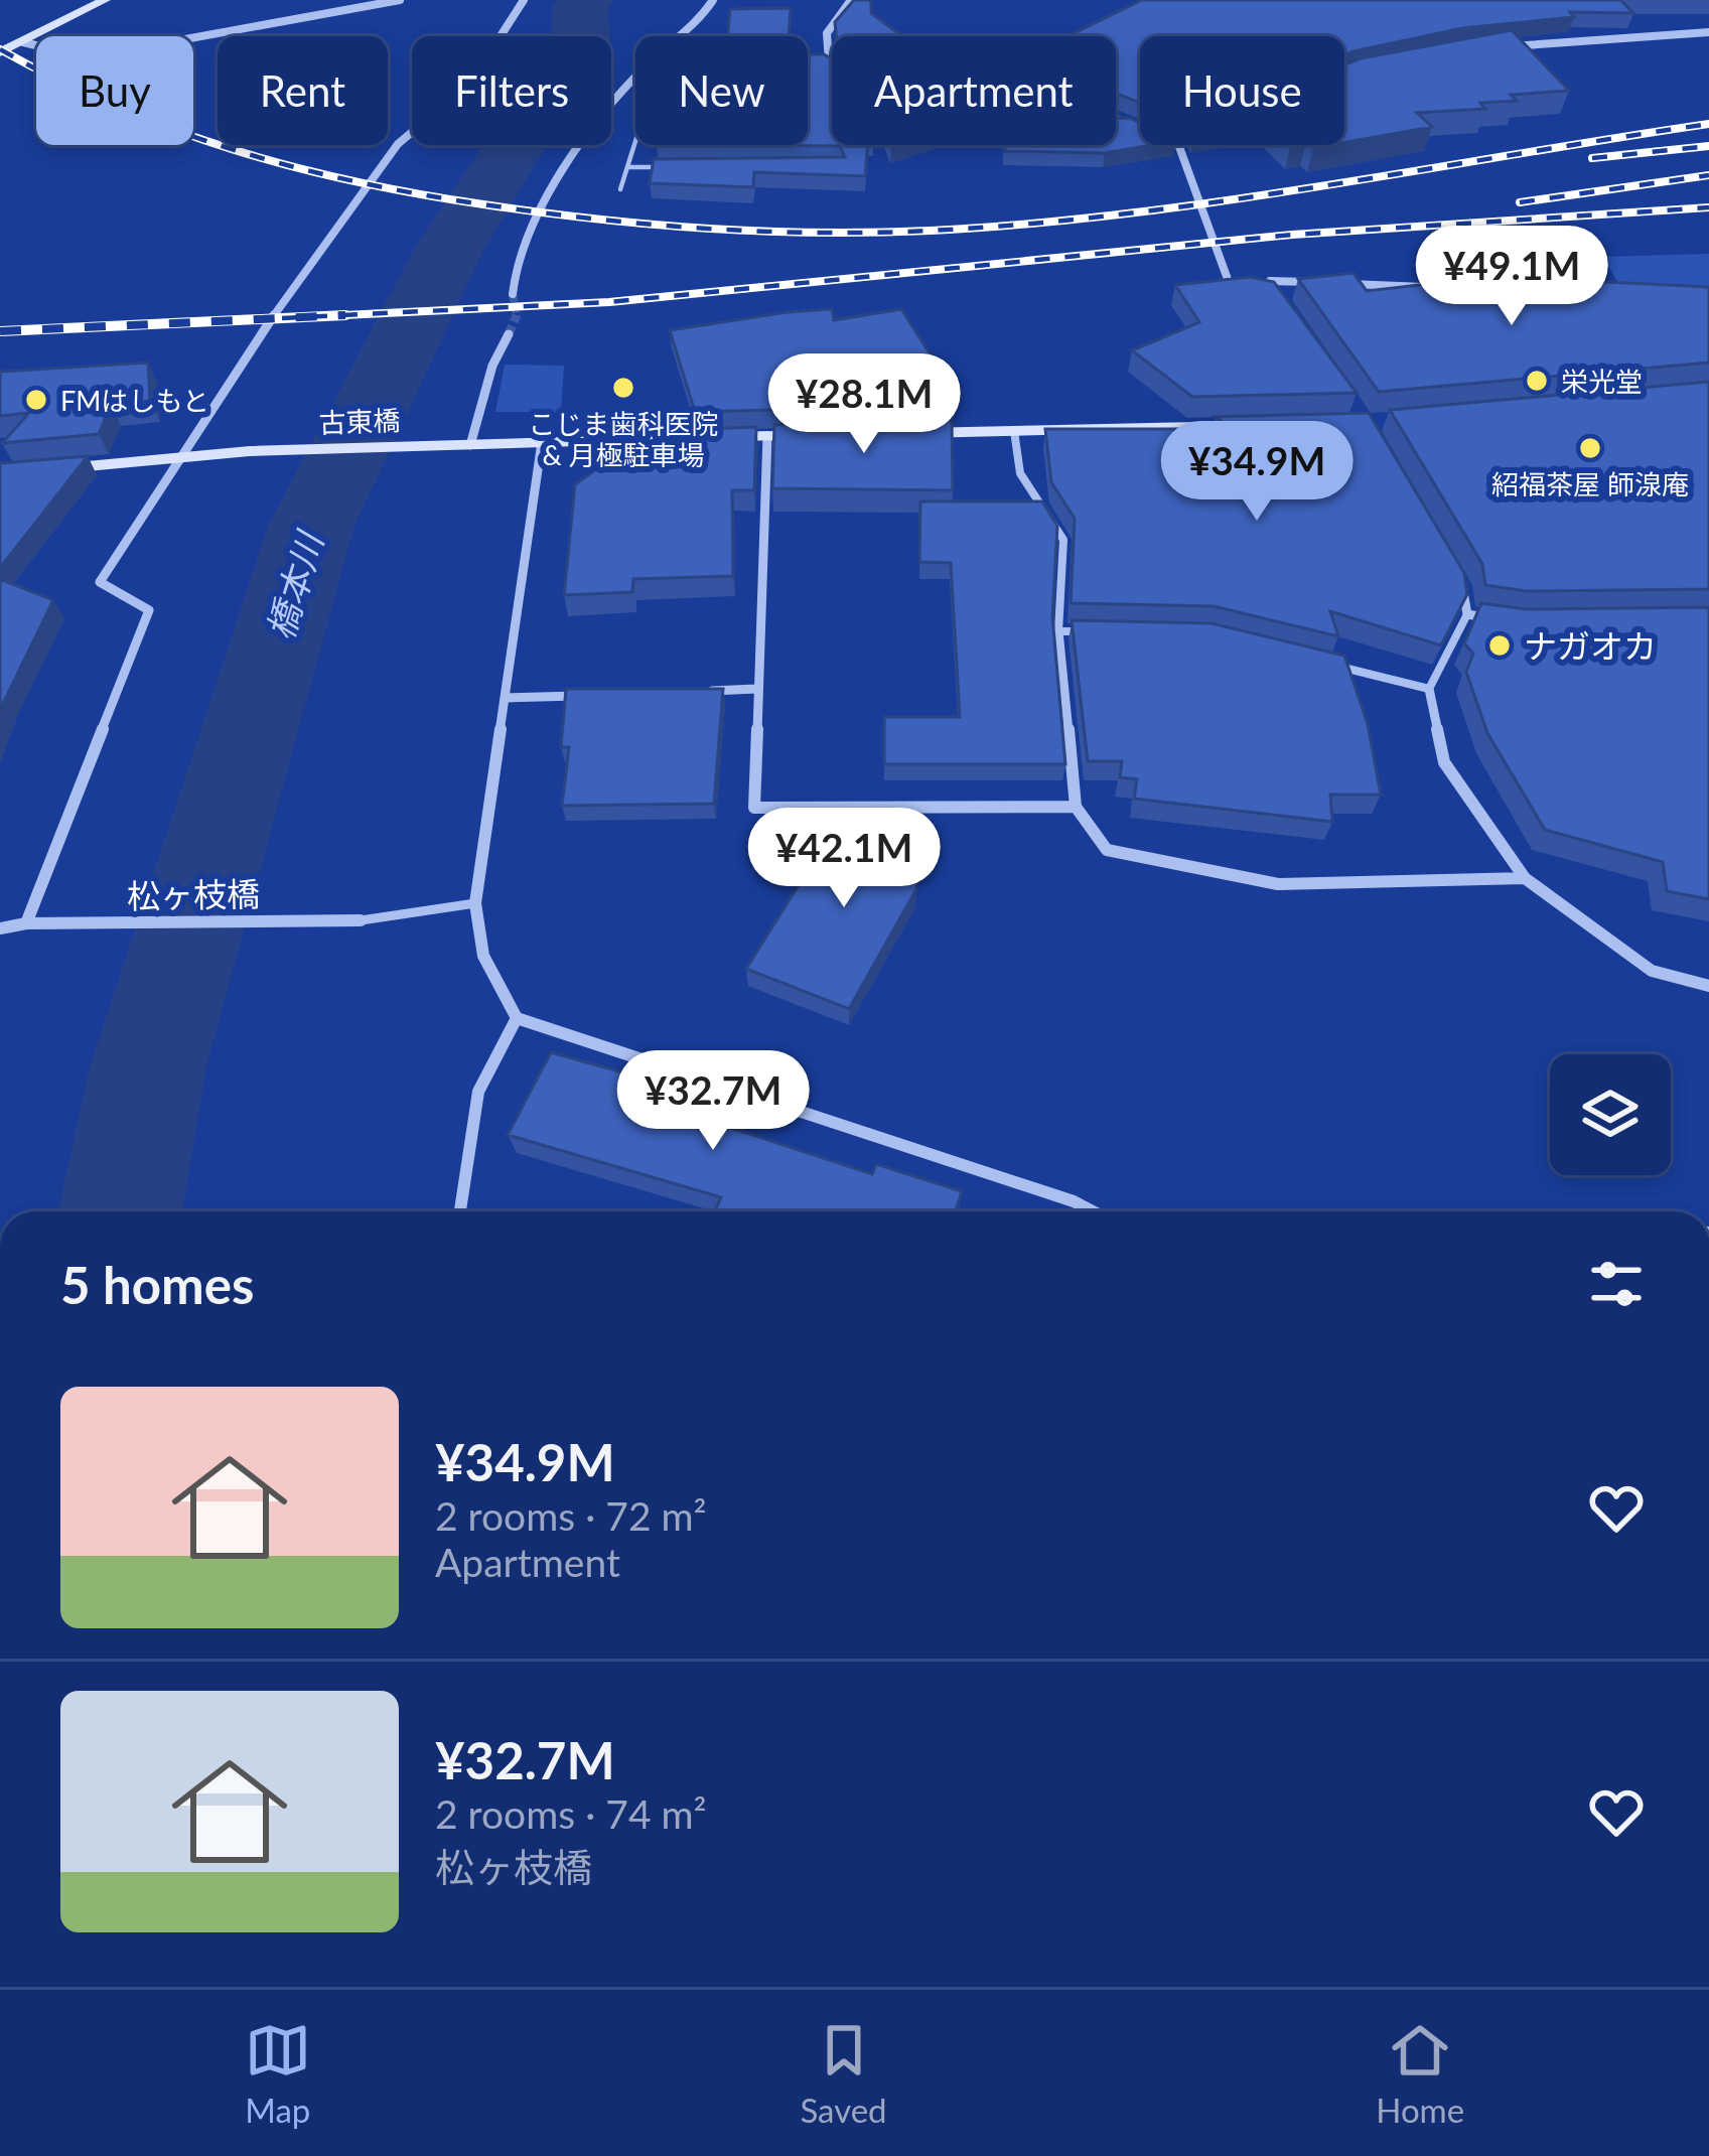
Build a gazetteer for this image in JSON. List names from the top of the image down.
{
  "streets": {
    "street": ["古東橋", "松ヶ枝橋"]
  },
  "water": ["橋本川"],
  "places": [
    "栄光堂",
    "こじま歯科医院 & 月極駐車場",
    "FMはしもと",
    "紹福茶屋 師湶庵",
    "ナガオカ"
  ],
  "page": {
    "chip": [
      "Buy",
      "Rent",
      "Filters",
      "New",
      "Apartment",
      "House"
    ],
    "price": [
      "¥49.1M",
      "¥28.1M",
      "¥34.9M",
      "¥42.1M",
      "¥32.7M"
    ],
    "heading": "5 homes",
    "list": [
      {
        "name": "¥34.9M",
        "note": "2 rooms · 72 m² · Apartment"
      },
      {
        "name": "¥32.7M",
        "note": "2 rooms · 74 m² · 松ヶ枝橋"
      }
    ],
    "tabs": ["Map", "Saved", "Home"]
  }
}
